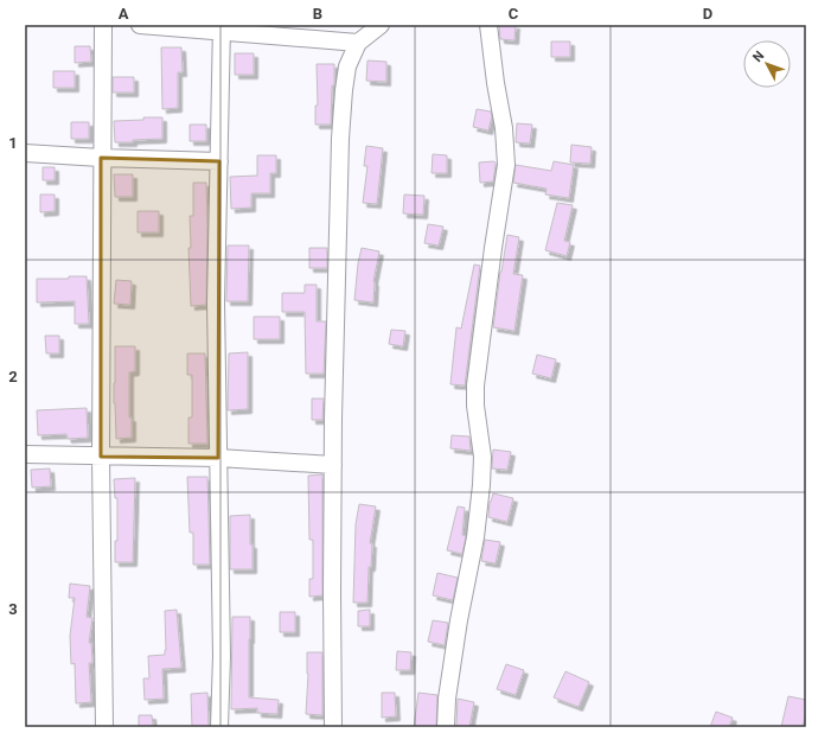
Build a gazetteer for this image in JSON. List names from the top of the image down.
{
  "north": "top left",
  "grid": {
    "columns": [
      "A",
      "B",
      "C",
      "D"
    ],
    "rows": ["1", "2", "3"]
  }
}
